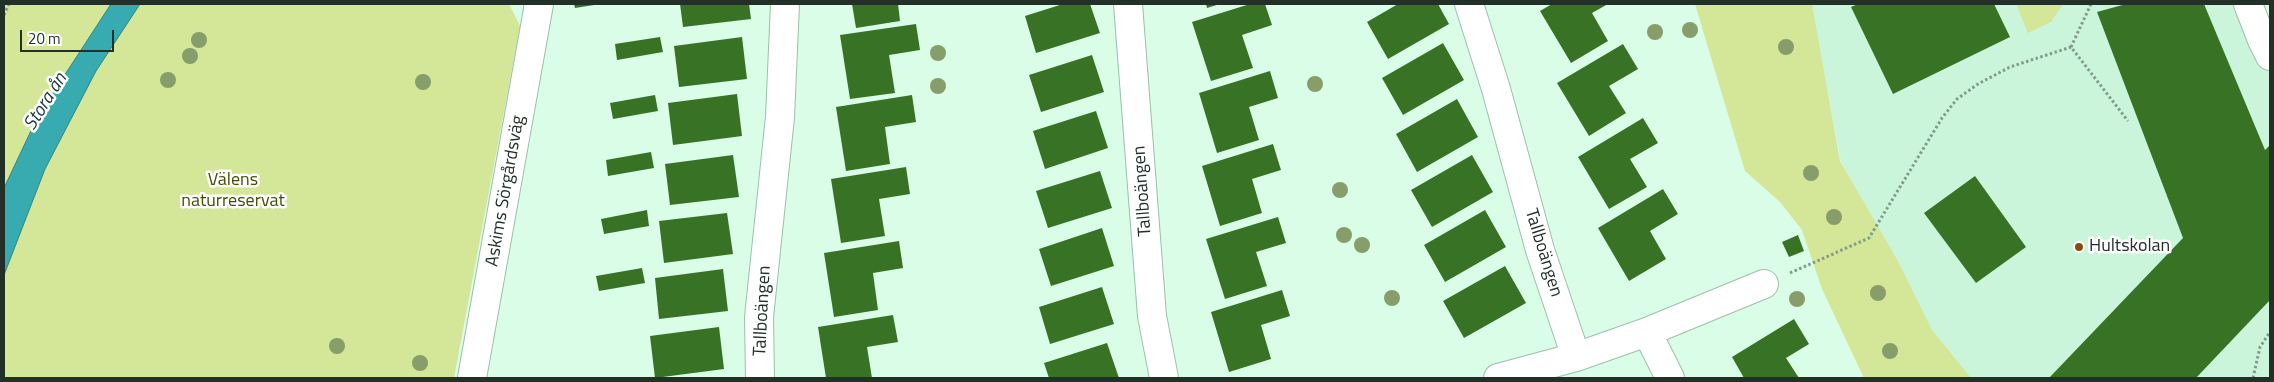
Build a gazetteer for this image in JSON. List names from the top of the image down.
{
  "streets": {
    "street": ["Askims Sörgårdsväg", "Tallboängen"]
  },
  "water": ["Stora ån"],
  "parks": ["Välens naturreservat"],
  "places": ["Hultskolan"],
  "scale_bar": "20 m"
}
